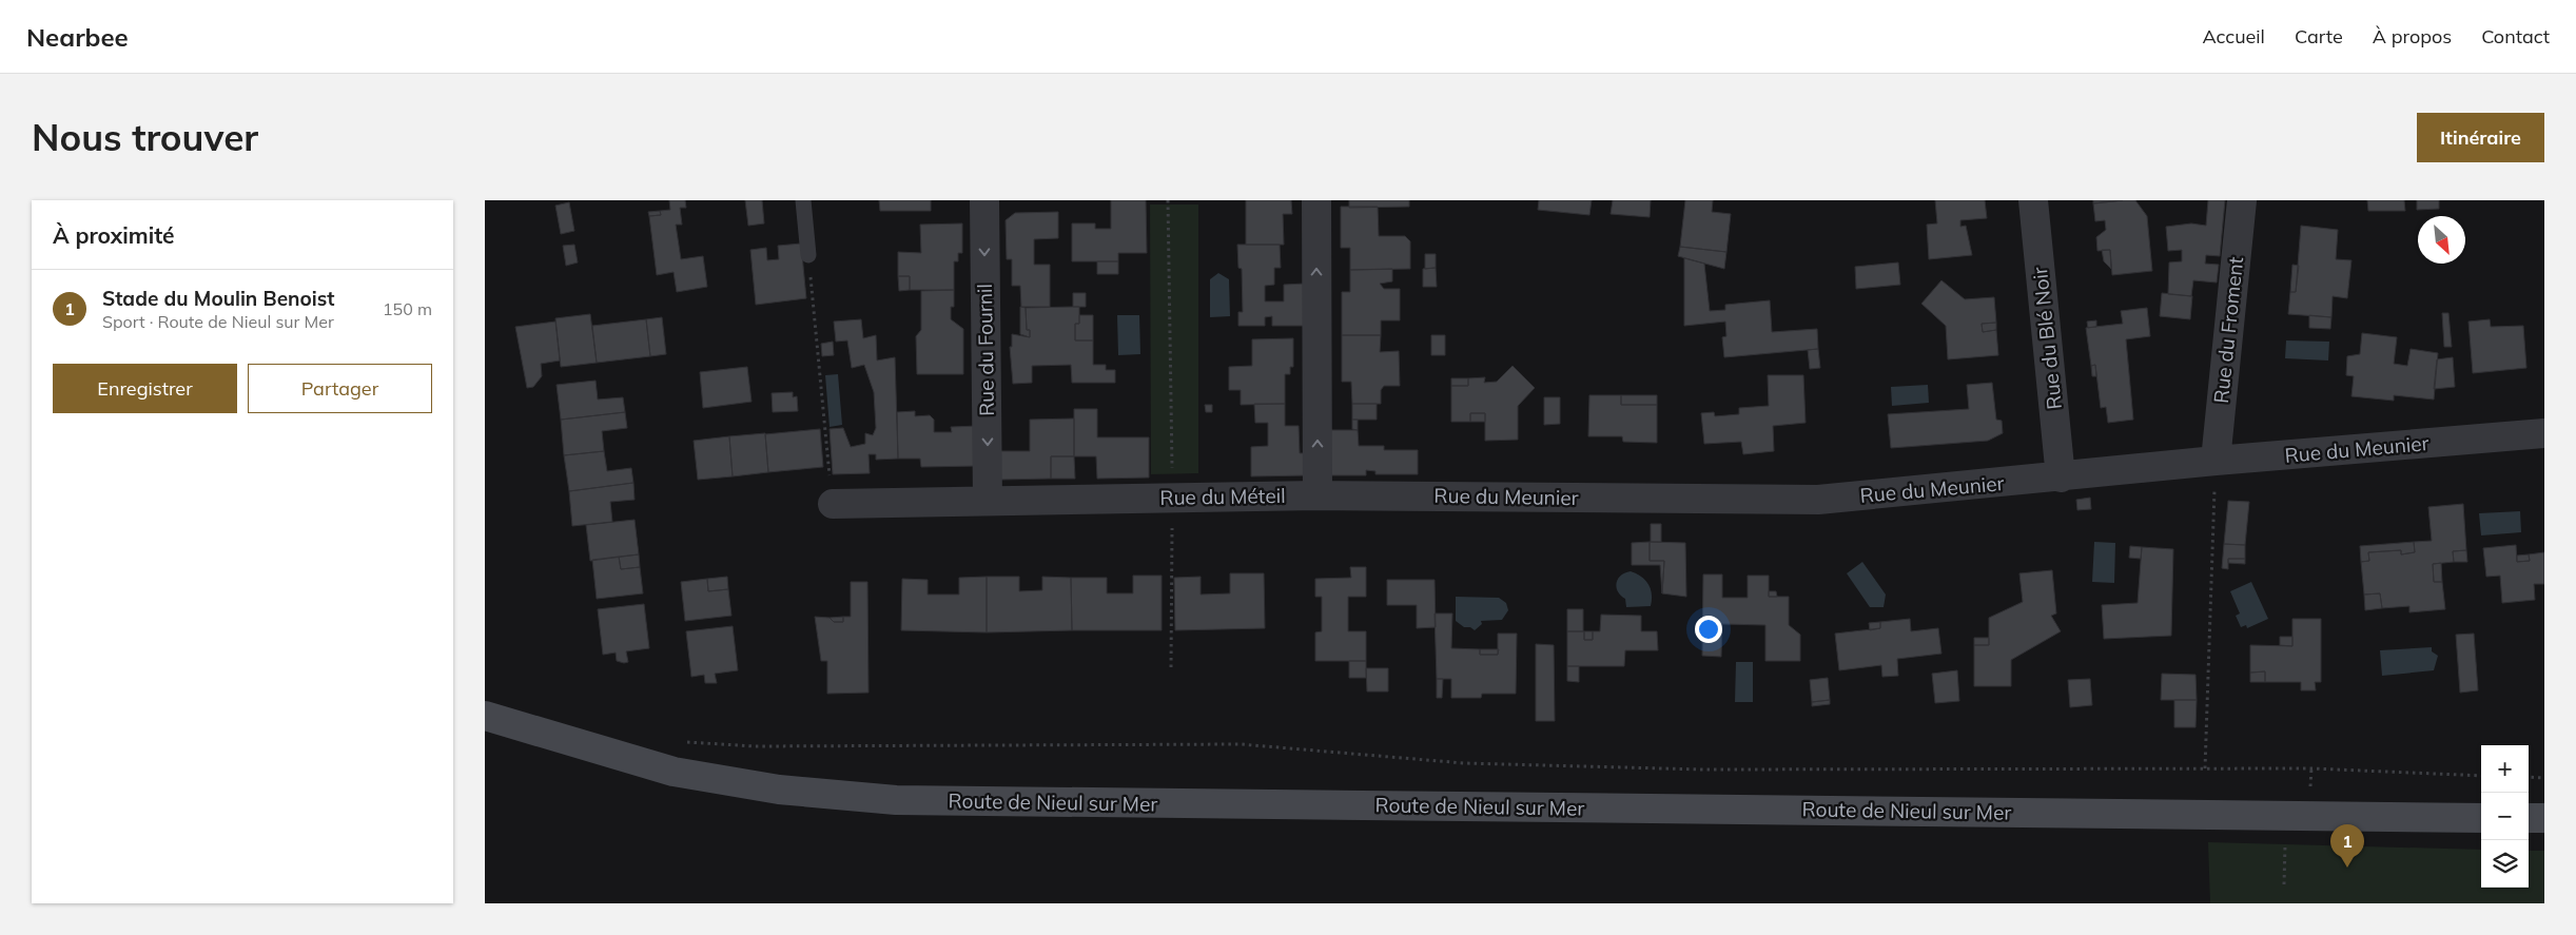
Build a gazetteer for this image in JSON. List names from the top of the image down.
{
  "streets": {
    "street": [
      "Rue du Froment",
      "Rue du Blé Noir",
      "Rue du Fournil",
      "Rue du Meunier",
      "Rue du Méteil",
      "Route de Nieul sur Mer"
    ]
  },
  "crossings": [
    ["Rue du Froment", "Rue du Meunier"],
    ["Rue du Blé Noir", "Rue du Meunier"],
    ["Rue du Fournil", "Rue du Méteil"],
    ["Rue du Meunier", "Rue du Méteil"]
  ],
  "one_way": ["Rue du Fournil"],
  "north": "bottom right",
  "page": {
    "header": "Nearbee",
    "nav": [
      "Accueil",
      "Carte",
      "À propos",
      "Contact"
    ],
    "buttons": [
      "Itinéraire",
      ["Enregistrer", "Partager"]
    ],
    "title": "Nous trouver",
    "heading": "À proximité",
    "list": [
      {
        "mark": "1",
        "name": "Stade du Moulin Benoist",
        "note": "Sport · Route de Nieul sur Mer",
        "value": "150 m"
      }
    ],
    "map_buttons": ["+", "−"],
    "pins": "1"
  }
}
